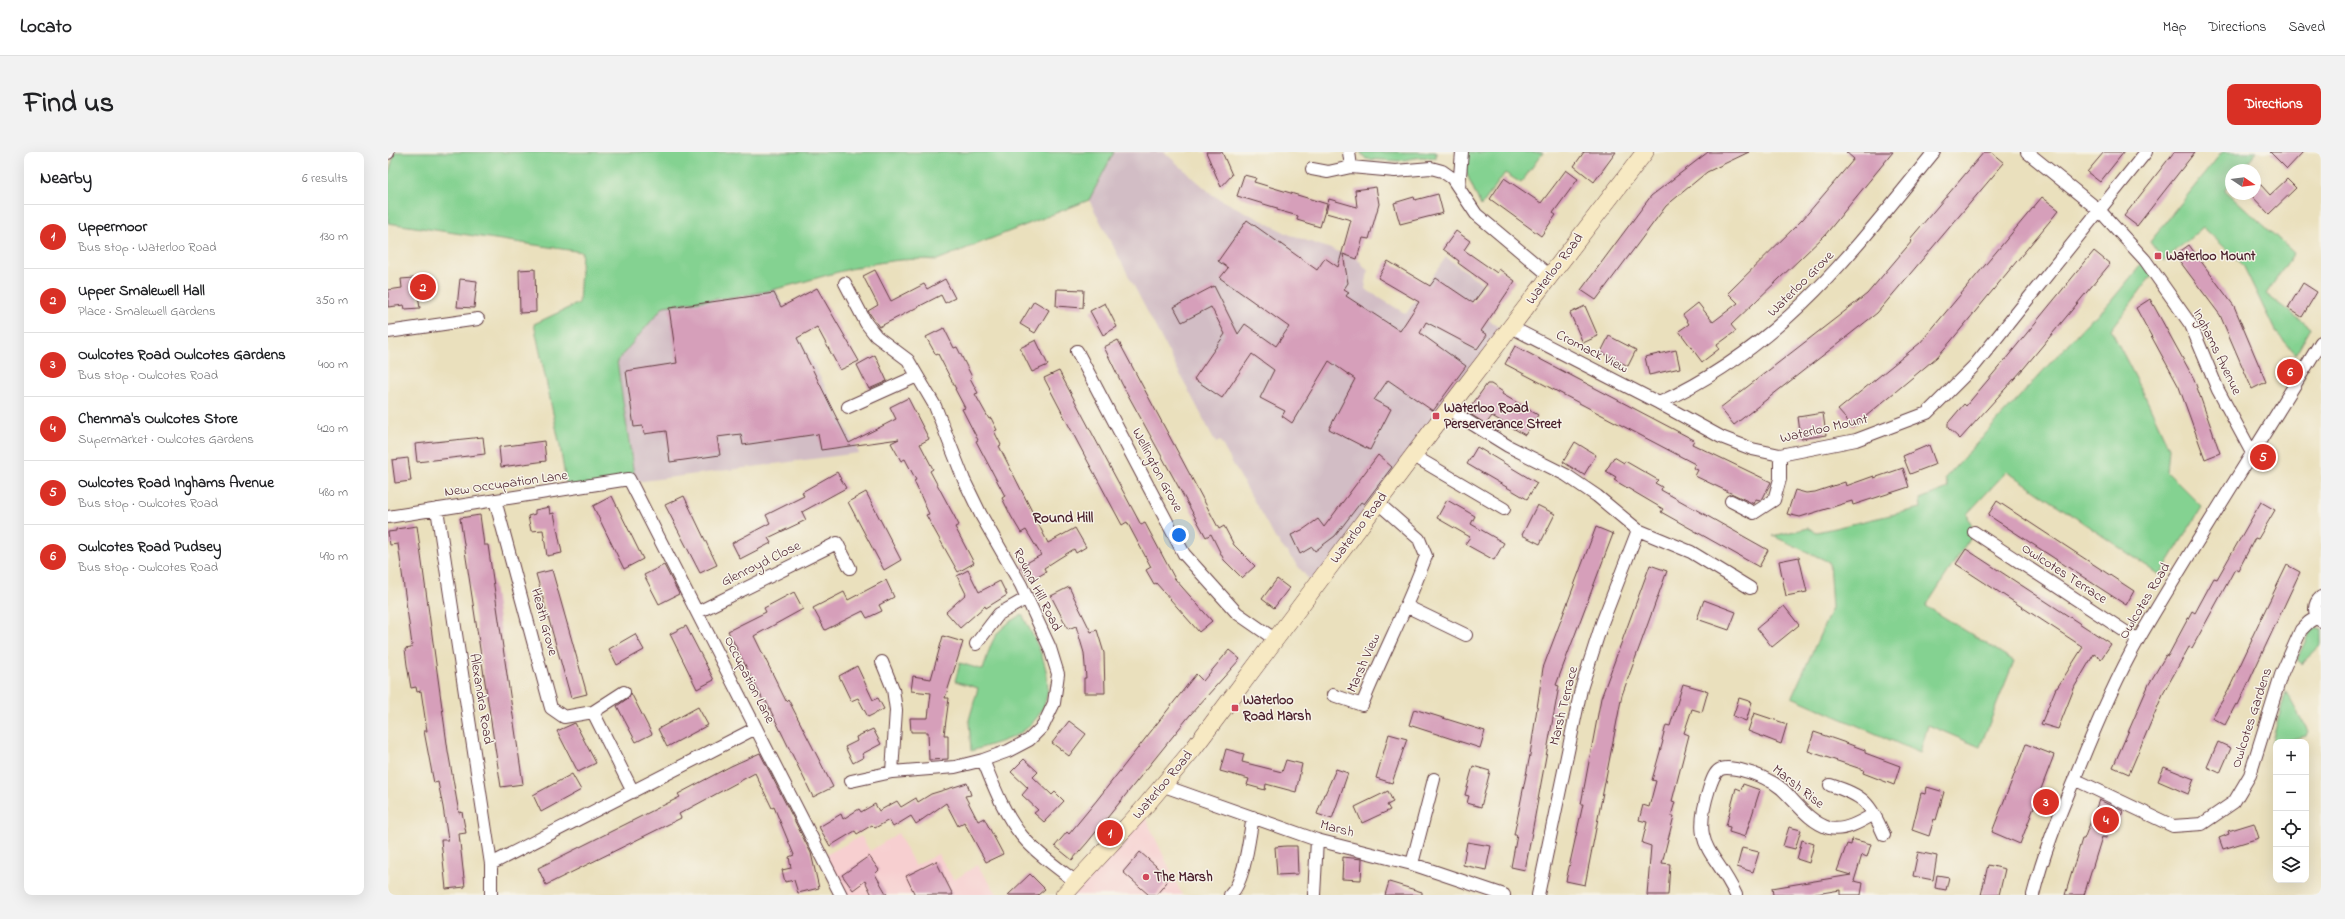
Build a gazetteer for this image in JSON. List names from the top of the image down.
{
  "streets": {
    "main road": ["Waterloo Road"],
    "street": [
      "Waterloo Grove",
      "Cromack View",
      "Inghams Avenue",
      "Waterloo Mount",
      "Wellington Grove",
      "New Occupation Lane",
      "Glenroyd Close",
      "Owlcotes Terrace",
      "Round Hill Road",
      "Owlcotes Road",
      "Heath Grove",
      "Marsh View",
      "Occupation Lane",
      "Alexandra Road",
      "Marsh Terrace",
      "Owlcotes Gardens",
      "Marsh Rise",
      "Marsh"
    ]
  },
  "crossings": [
    ["Waterloo Road", "Cromack View"],
    ["Waterloo Road", "Wellington Grove"],
    ["Waterloo Road", "Marsh View"],
    ["Waterloo Road", "Marsh"],
    ["Waterloo Grove", "Cromack View"],
    ["Waterloo Grove", "Waterloo Mount"],
    ["Cromack View", "Waterloo Mount"],
    ["Inghams Avenue", "Waterloo Mount"],
    ["Inghams Avenue", "Owlcotes Road"],
    ["New Occupation Lane", "Heath Grove"],
    ["New Occupation Lane", "Occupation Lane"],
    ["New Occupation Lane", "Alexandra Road"],
    ["Glenroyd Close", "Occupation Lane"],
    ["Owlcotes Terrace", "Owlcotes Road"],
    ["Owlcotes Road", "Owlcotes Gardens"]
  ],
  "districts": ["Round Hill"],
  "places": {
    "transit": ["Waterloo Mount", "Waterloo Road Perserverance Street", "Waterloo Road Marsh"],
    "other": ["The Marsh"]
  },
  "north": "right",
  "page": {
    "header": "Locato",
    "nav": ["Map", "Directions", "Saved"],
    "title": "Find us",
    "buttons": "Directions",
    "heading": ["Nearby", "6 results"],
    "list": [
      {
        "mark": "1",
        "name": "Uppermoor",
        "note": "Bus stop · Waterloo Road",
        "value": "130 m"
      },
      {
        "mark": "2",
        "name": "Upper Smalewell Hall",
        "note": "Place · Smalewell Gardens",
        "value": "350 m"
      },
      {
        "mark": "3",
        "name": "Owlcotes Road Owlcotes Gardens",
        "note": "Bus stop · Owlcotes Road",
        "value": "400 m"
      },
      {
        "mark": "4",
        "name": "Chemma's Owlcotes Store",
        "note": "Supermarket · Owlcotes Gardens",
        "value": "420 m"
      },
      {
        "mark": "5",
        "name": "Owlcotes Road Inghams Avenue",
        "note": "Bus stop · Owlcotes Road",
        "value": "480 m"
      },
      {
        "mark": "6",
        "name": "Owlcotes Road Pudsey",
        "note": "Bus stop · Owlcotes Road",
        "value": "490 m"
      }
    ],
    "pins": [
      "2",
      "6",
      "5",
      "3",
      "4",
      "1"
    ],
    "map_buttons": ["+", "−"]
  }
}
